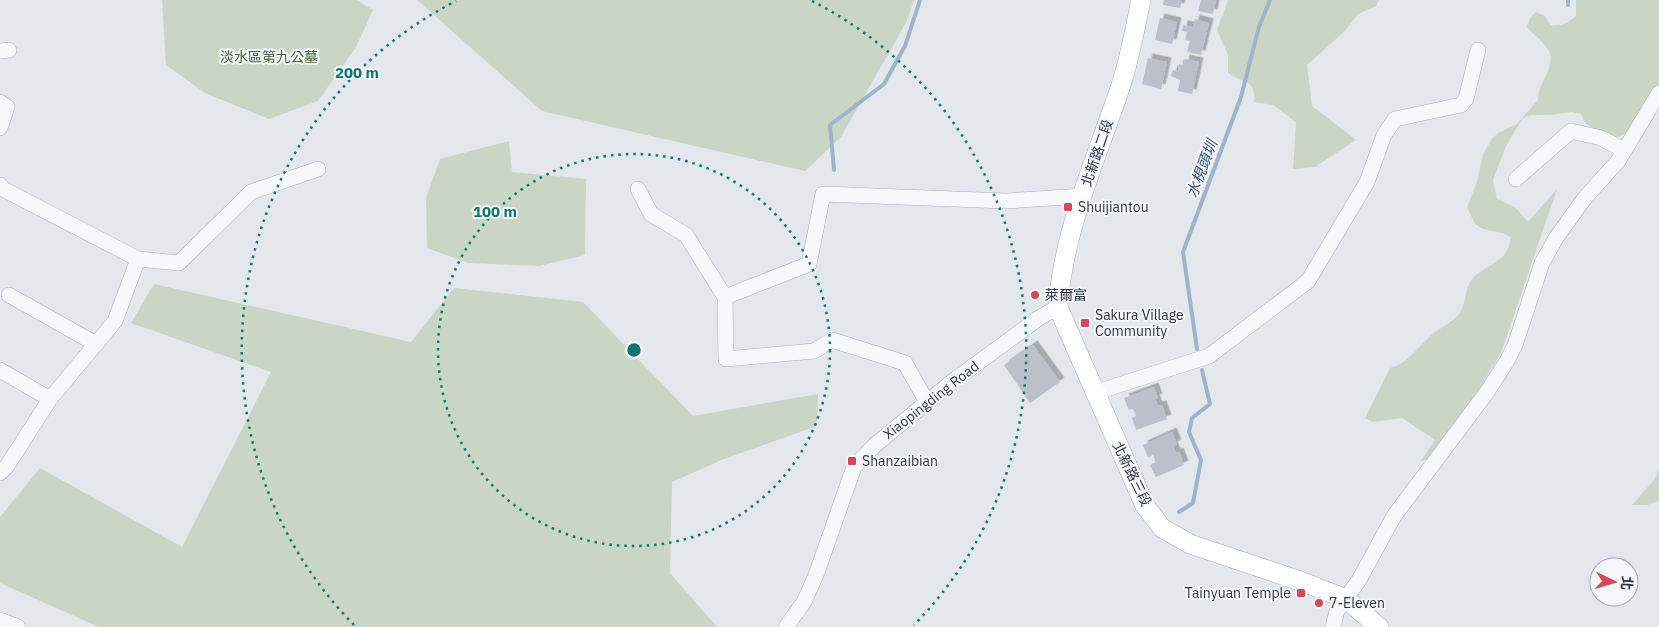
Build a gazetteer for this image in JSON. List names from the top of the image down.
{
  "streets": {
    "main road": ["北新路二段", "北新路三段"],
    "street": ["Xiaopingding Road"]
  },
  "crossings": [
    ["北新路二段", "Xiaopingding Road"],
    ["北新路二段", "北新路三段"],
    ["Xiaopingding Road", "北新路三段"]
  ],
  "water": ["水梘頭圳"],
  "parks": ["淡水區第九公墓"],
  "places": {
    "transit": [
      "Shuijiantou",
      "Sakura Village Community",
      "Shanzaibian",
      "Tainyuan Temple"
    ],
    "other": ["萊爾富", "7-Eleven"]
  },
  "north": "right",
  "rings": ["200 m", "100 m"]
}
